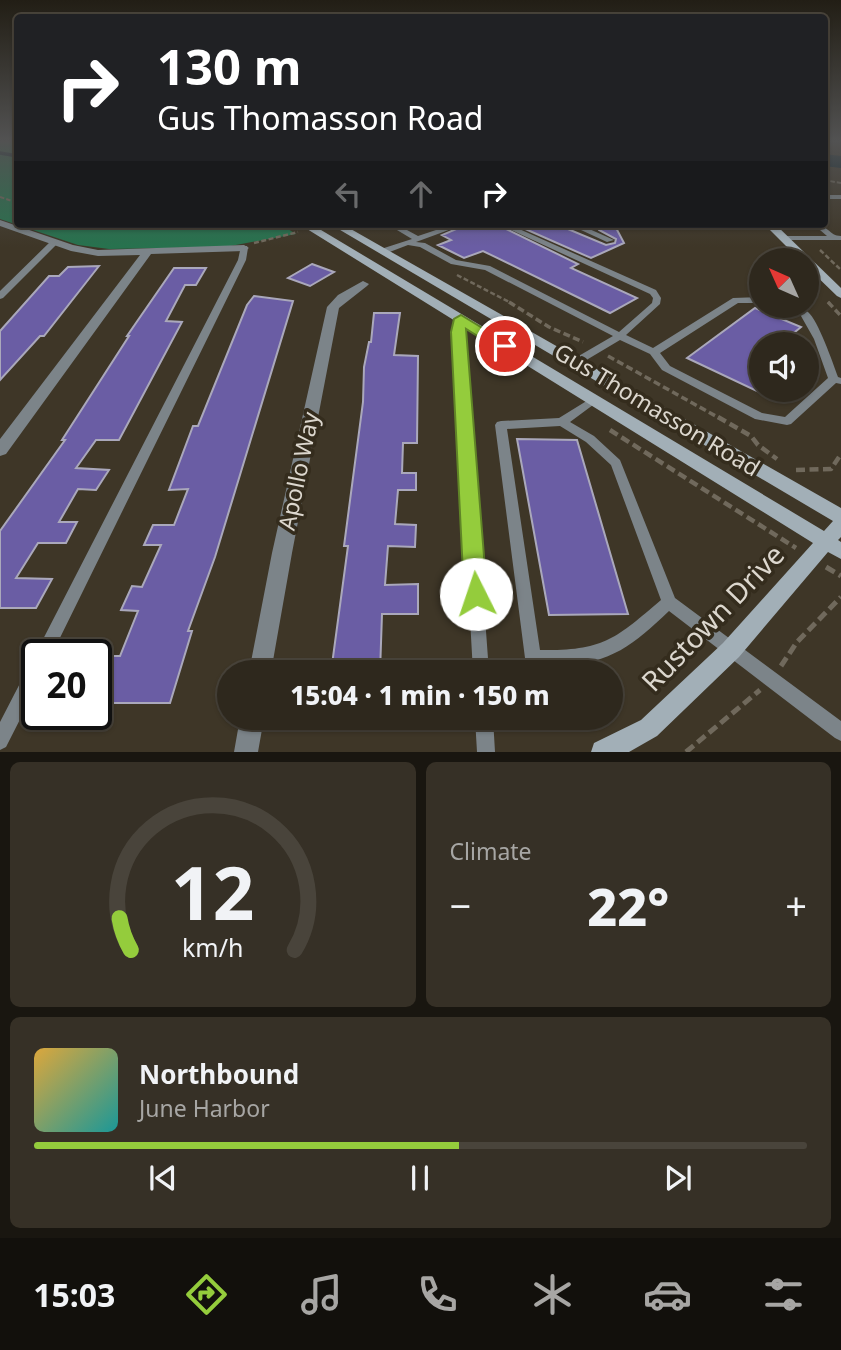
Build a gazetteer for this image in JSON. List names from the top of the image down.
{
  "streets": {
    "main road": ["Gus Thomasson Road", "Rustown Drive"],
    "street": ["Apollo Way"]
  },
  "crossings": [
    ["Gus Thomasson Road", "Rustown Drive"]
  ],
  "north": "top left",
  "page": {
    "turn": ["130 m", "Gus Thomasson Road"],
    "limit": "20",
    "trip": "15:04 · 1 min · 150 m",
    "tile": "Climate",
    "heat": ["−", "22°", "+"],
    "song": ["Northbound", "June Harbor"],
    "tabs": "15:03",
    "gauge": ["12", "km/h"]
  }
}
